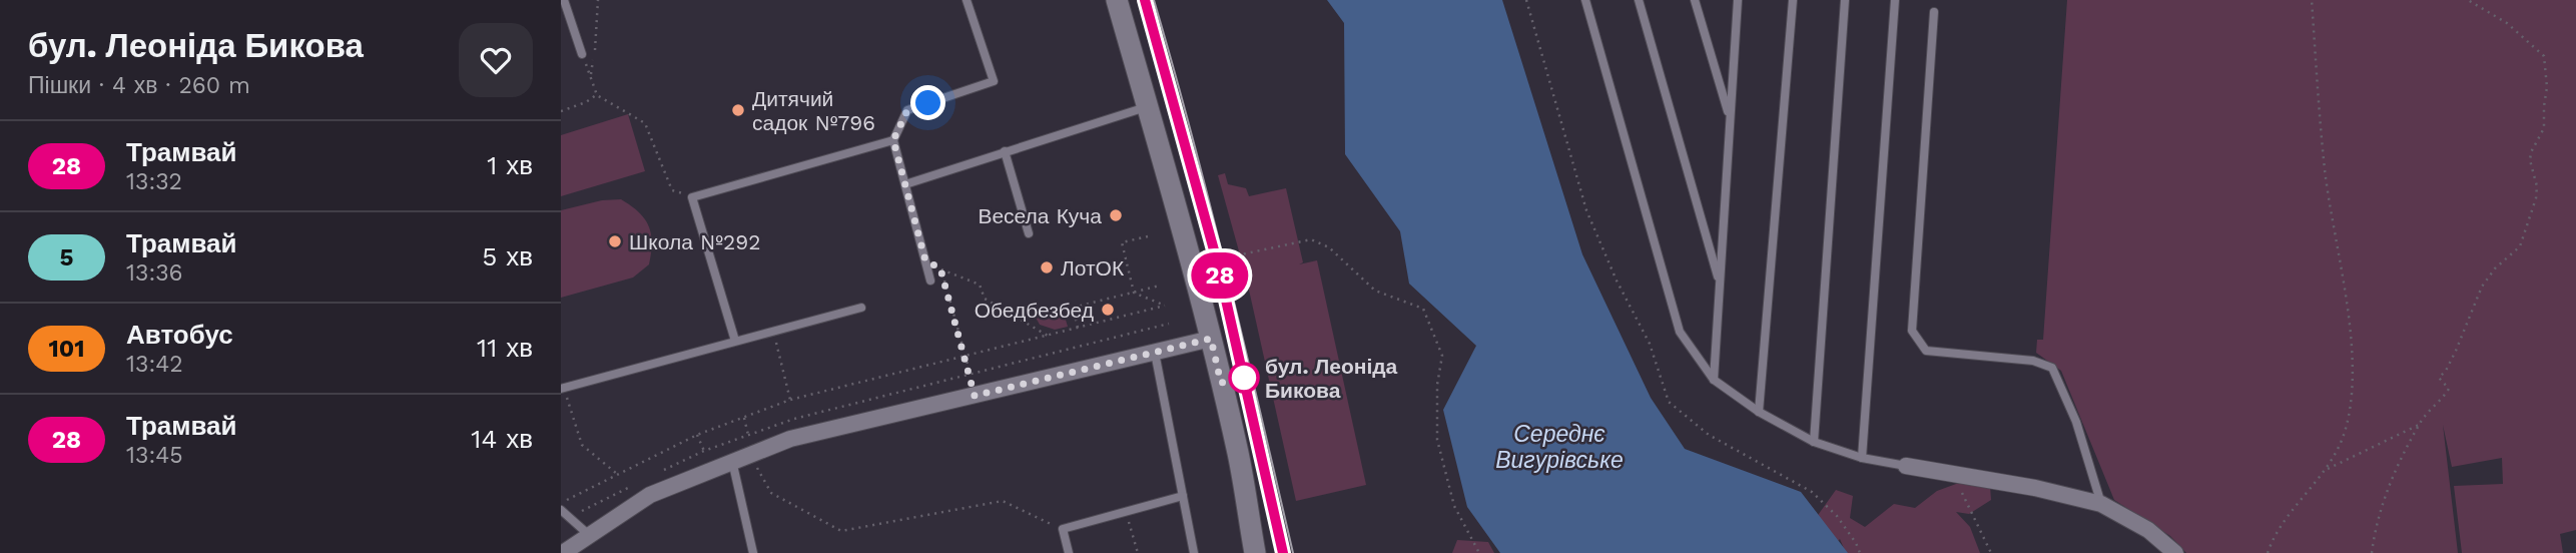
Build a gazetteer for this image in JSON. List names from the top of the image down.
{
  "water": ["Середнє Вигурівське"],
  "places": [
    "Дитячий садок №796",
    "Весела Куча",
    "Школа №292",
    "ЛотОК",
    "Обедбезбед",
    "бул. Леоніда Бикова"
  ],
  "lines": ["tram line 28"],
  "page": {
    "heading": ["бул. Леоніда Бикова", "Пішки · 4 хв · 260 m"],
    "on_map": "28",
    "list": [
      {
        "mark": "28",
        "name": "Трамвай",
        "note": "13:32",
        "value": "1 хв"
      },
      {
        "mark": "5",
        "name": "Трамвай",
        "note": "13:36",
        "value": "5 хв"
      },
      {
        "mark": "101",
        "name": "Автобус",
        "note": "13:42",
        "value": "11 хв"
      },
      {
        "mark": "28",
        "name": "Трамвай",
        "note": "13:45",
        "value": "14 хв"
      }
    ]
  }
}
